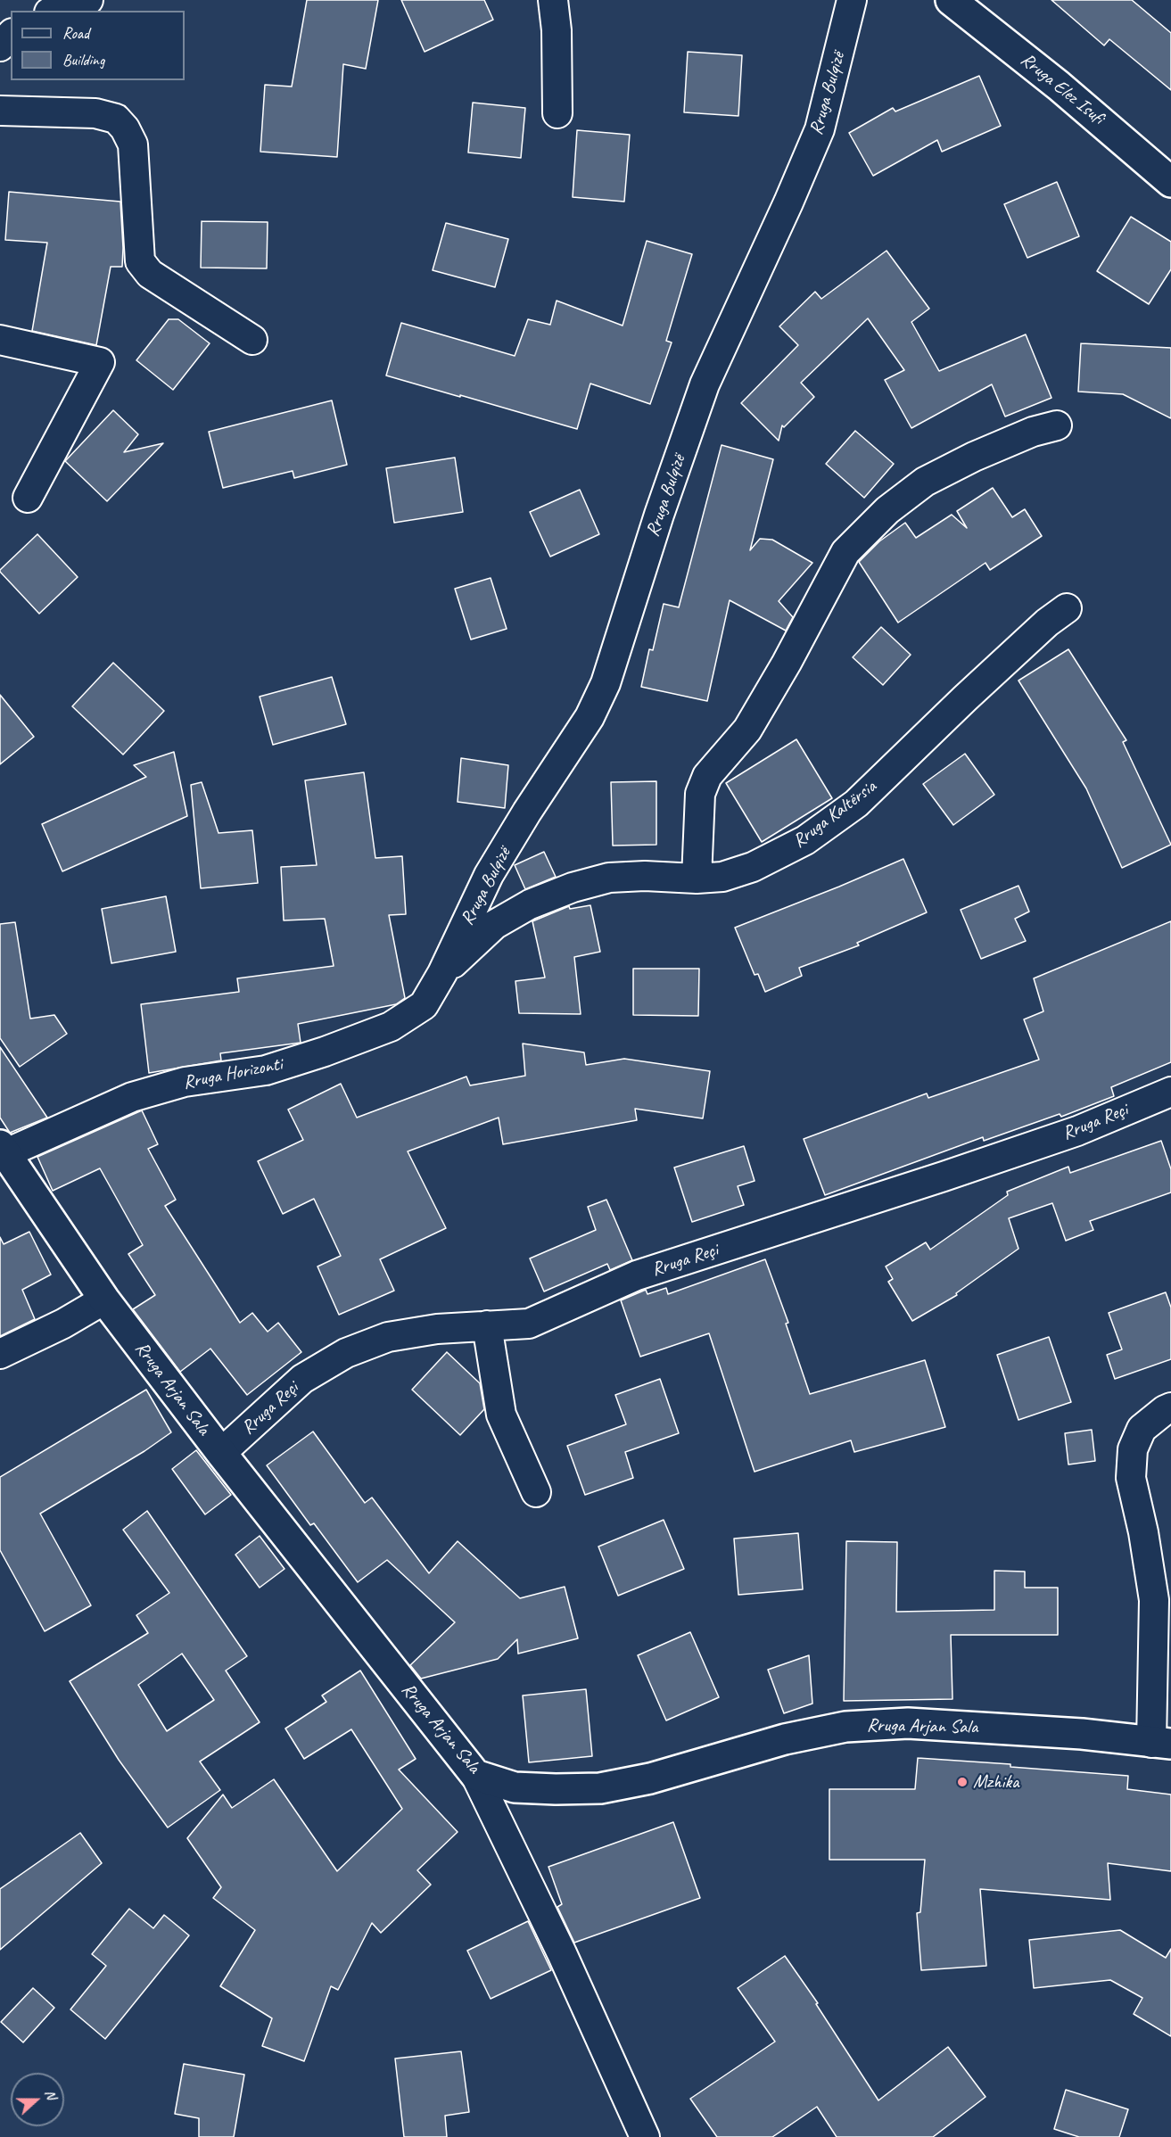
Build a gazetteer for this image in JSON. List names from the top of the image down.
{
  "streets": {
    "street": [
      "Rruga Elez Isufi",
      "Rruga Bulqizë",
      "Rruga Kaltërsia",
      "Rruga Horizonti",
      "Rruga Reçi",
      "Rruga Arjan Sala"
    ]
  },
  "crossings": [
    ["Rruga Bulqizë", "Rruga Kaltërsia"],
    ["Rruga Bulqizë", "Rruga Horizonti"],
    ["Rruga Kaltërsia", "Rruga Horizonti"],
    ["Rruga Horizonti", "Rruga Arjan Sala"],
    ["Rruga Reçi", "Rruga Arjan Sala"]
  ],
  "places": ["Mzhika"],
  "legend": ["Road", "Building"],
  "north": "right"
}
